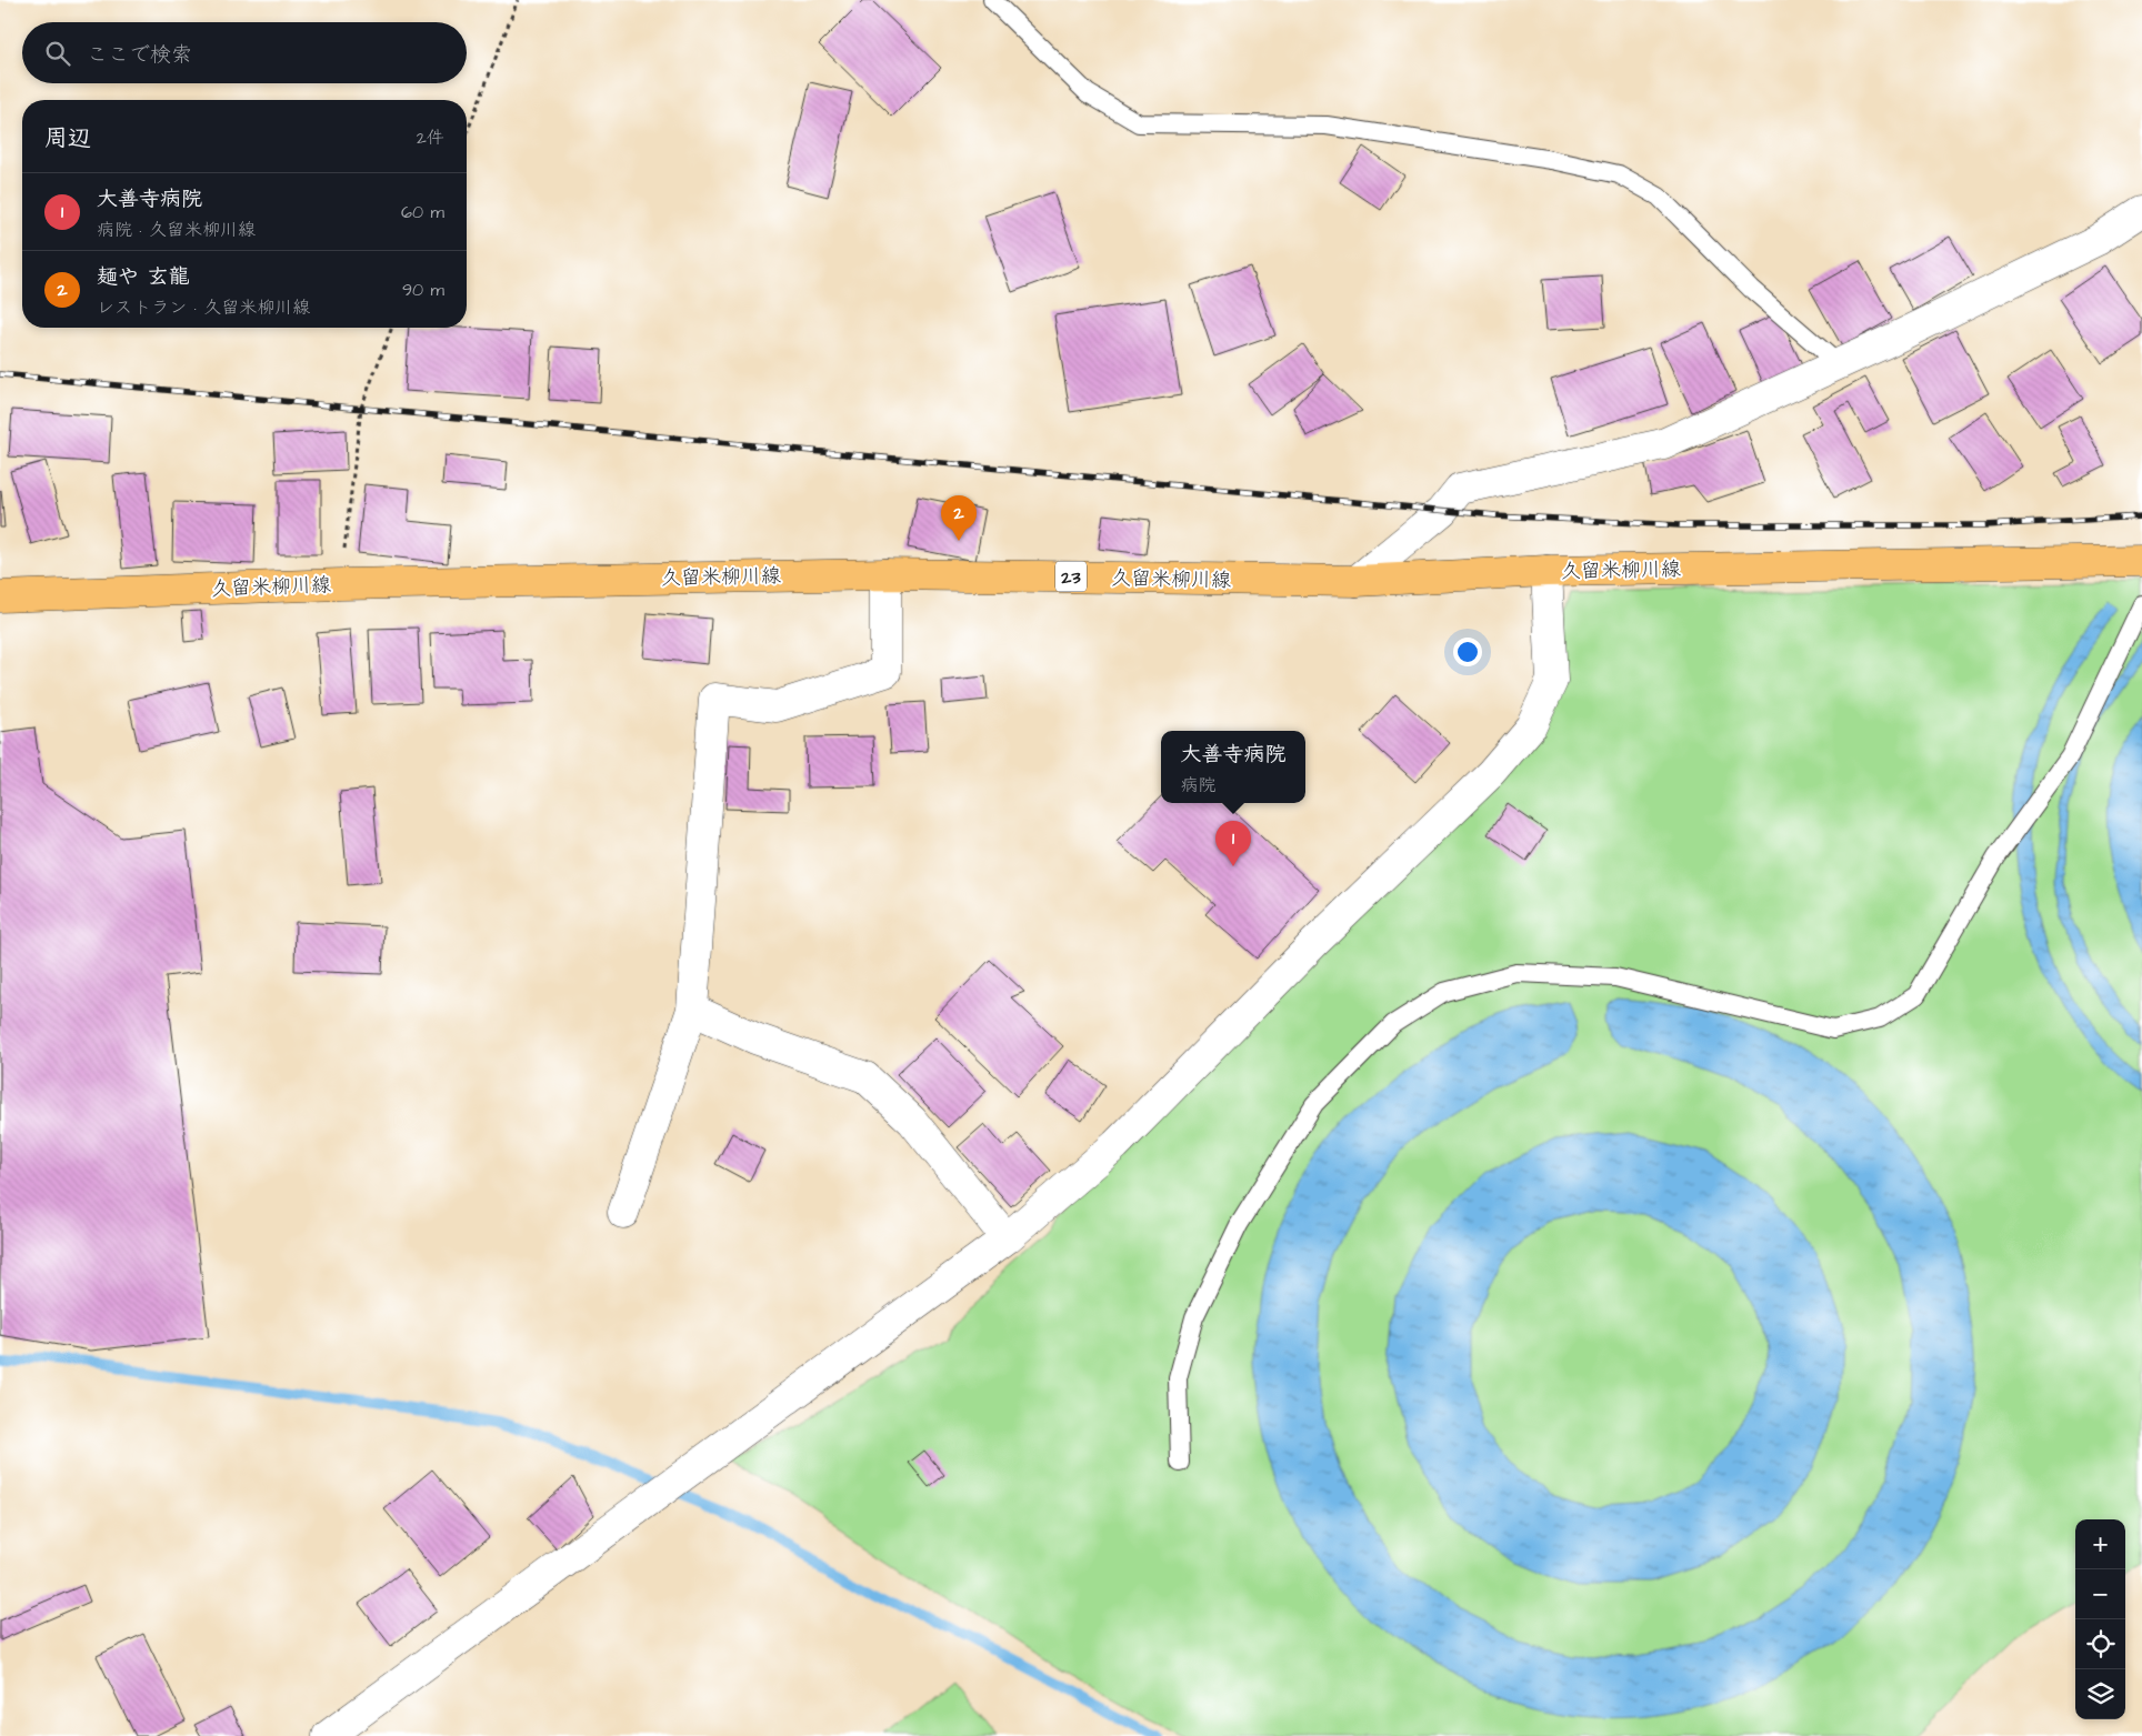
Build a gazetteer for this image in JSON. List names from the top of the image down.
{
  "streets": {
    "main road": ["久留米柳川線", "23"]
  },
  "page": {
    "search": "ここで検索",
    "heading": ["周辺", "2件"],
    "list": [
      {
        "mark": "1",
        "name": "大善寺病院",
        "note": "病院 · 久留米柳川線",
        "value": "60 m"
      },
      {
        "mark": "2",
        "name": "麺や 玄龍",
        "note": "レストラン · 久留米柳川線",
        "value": "90 m"
      }
    ],
    "pins": ["2", "1"],
    "popup": ["大善寺病院", "病院"],
    "map_buttons": ["+", "−"]
  }
}
